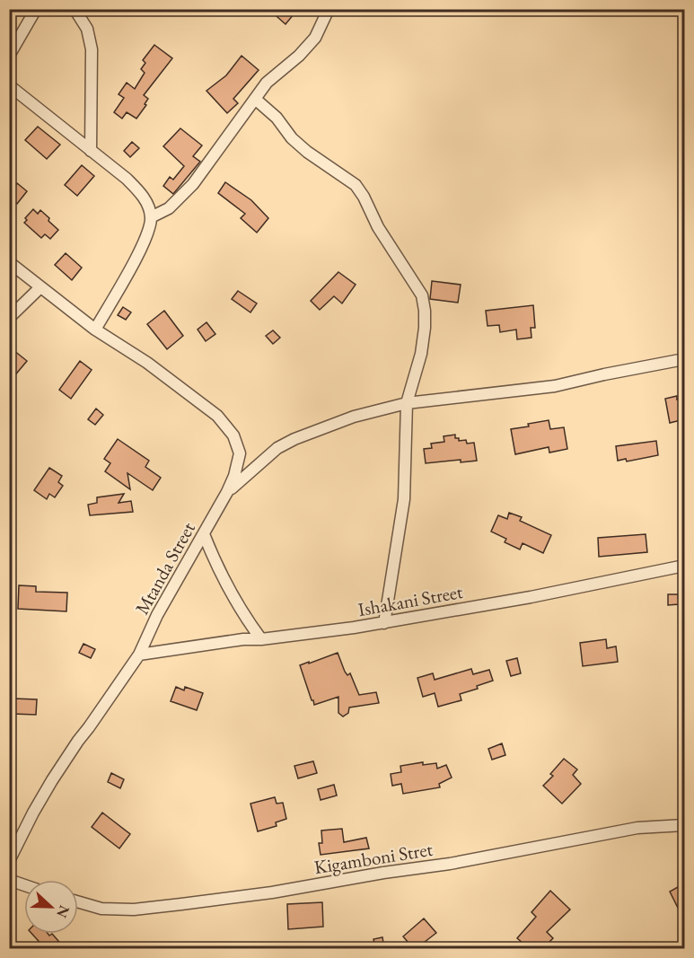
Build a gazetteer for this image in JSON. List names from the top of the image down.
{
  "streets": {
    "street": ["Mtanda Street", "Ishakani Street", "Kigamboni Stret"]
  },
  "crossings": [
    ["Mtanda Street", "Ishakani Street"]
  ],
  "north": "right"
}
